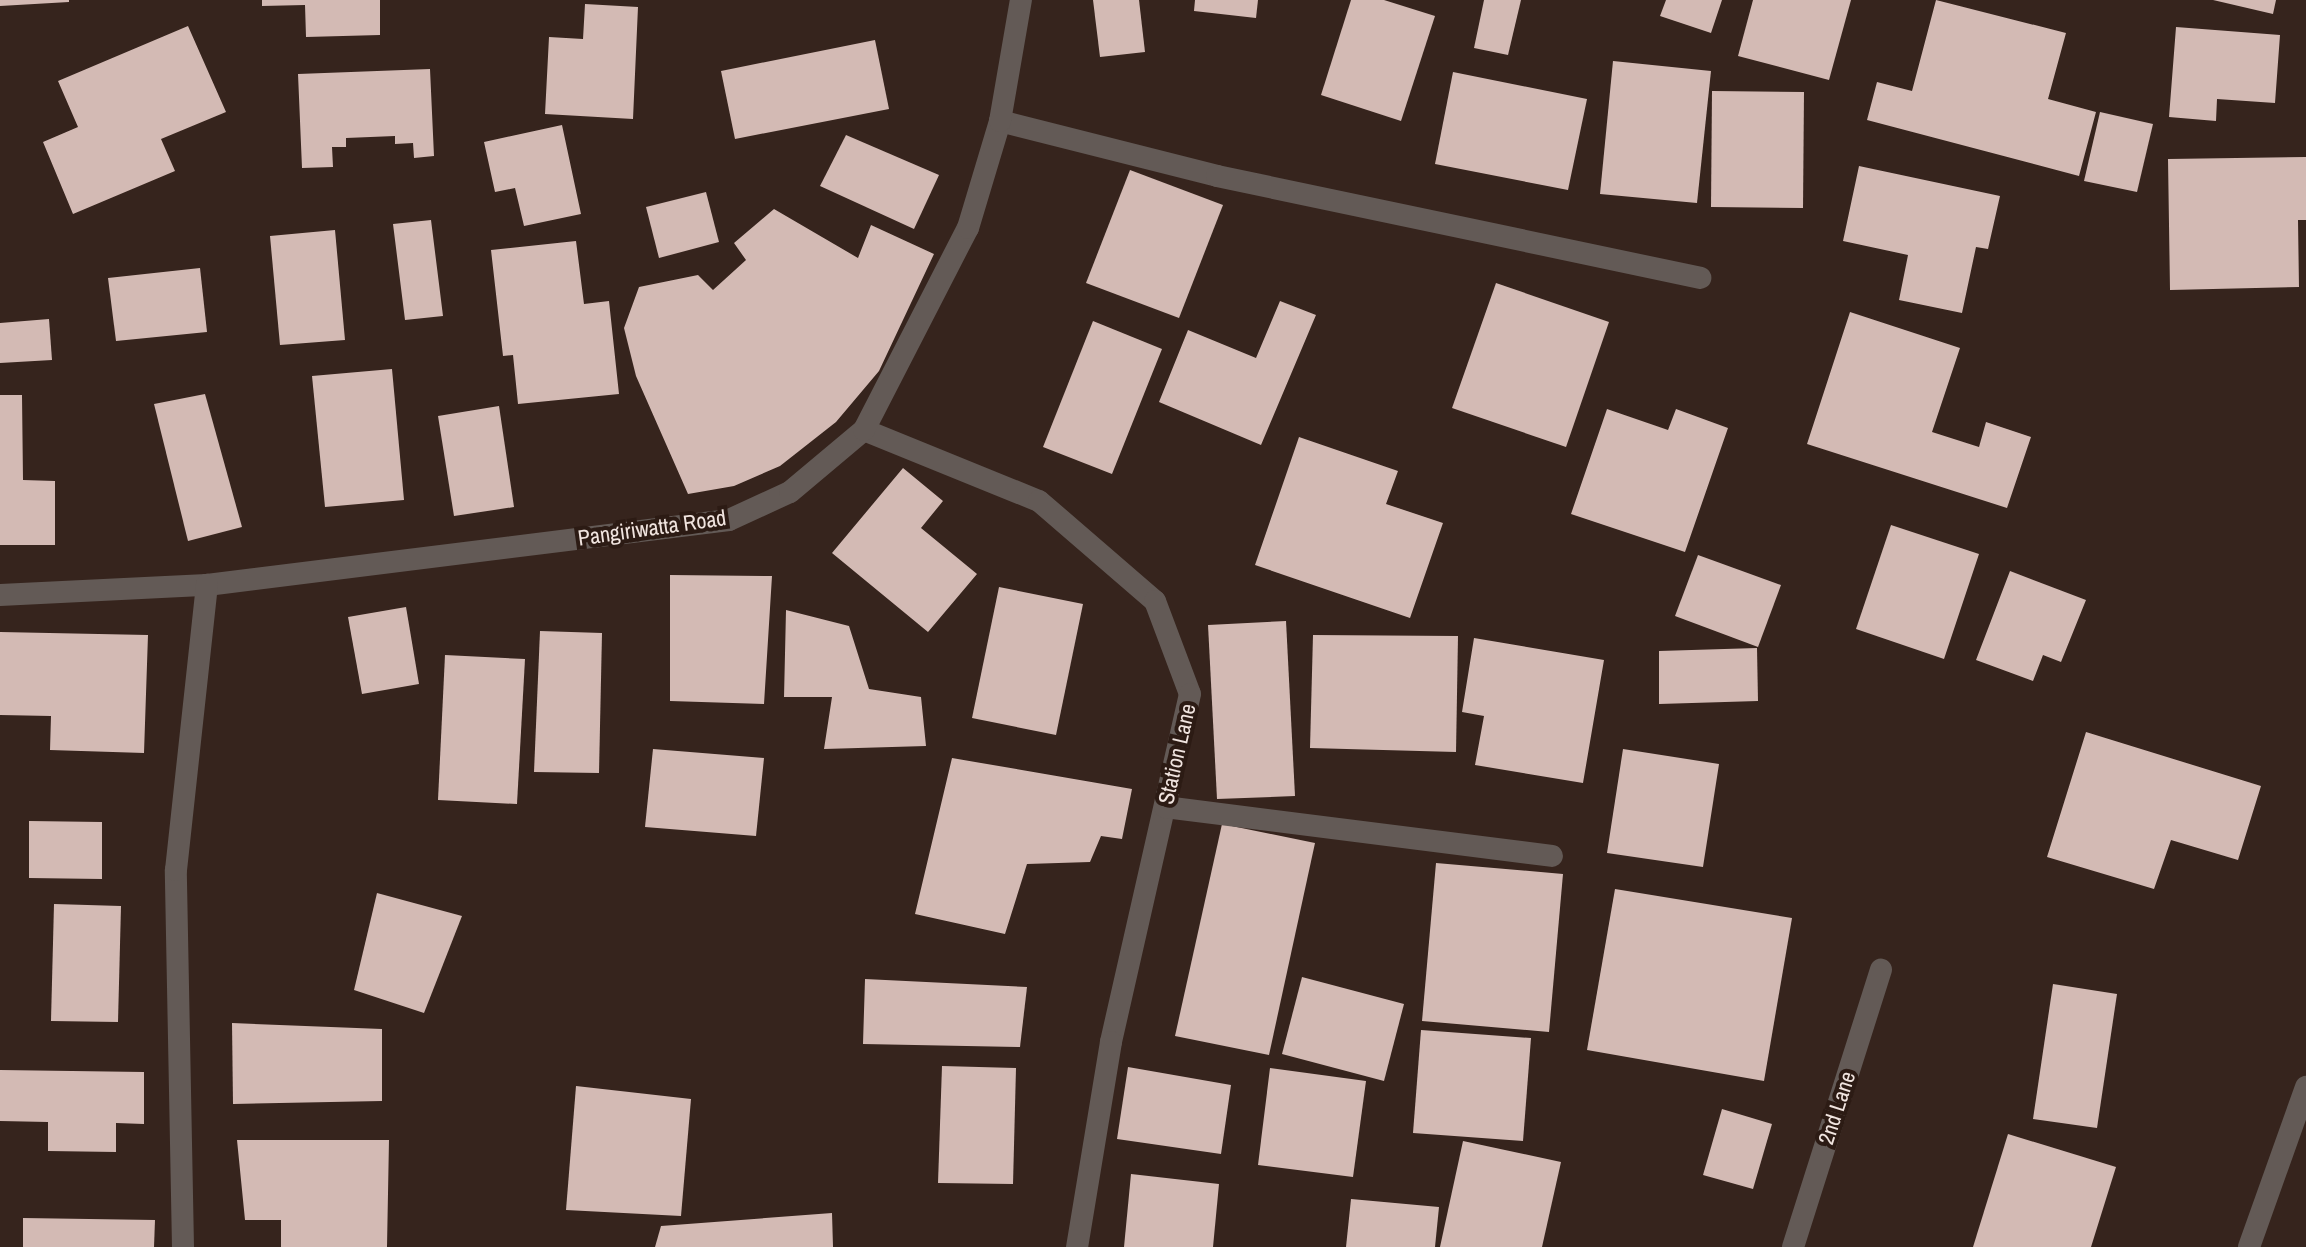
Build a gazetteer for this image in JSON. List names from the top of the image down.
{
  "streets": {
    "street": ["Pangiriwatta Road", "Station Lane", "2nd Lane"]
  },
  "crossings": [
    ["Pangiriwatta Road", "Station Lane"]
  ]
}
